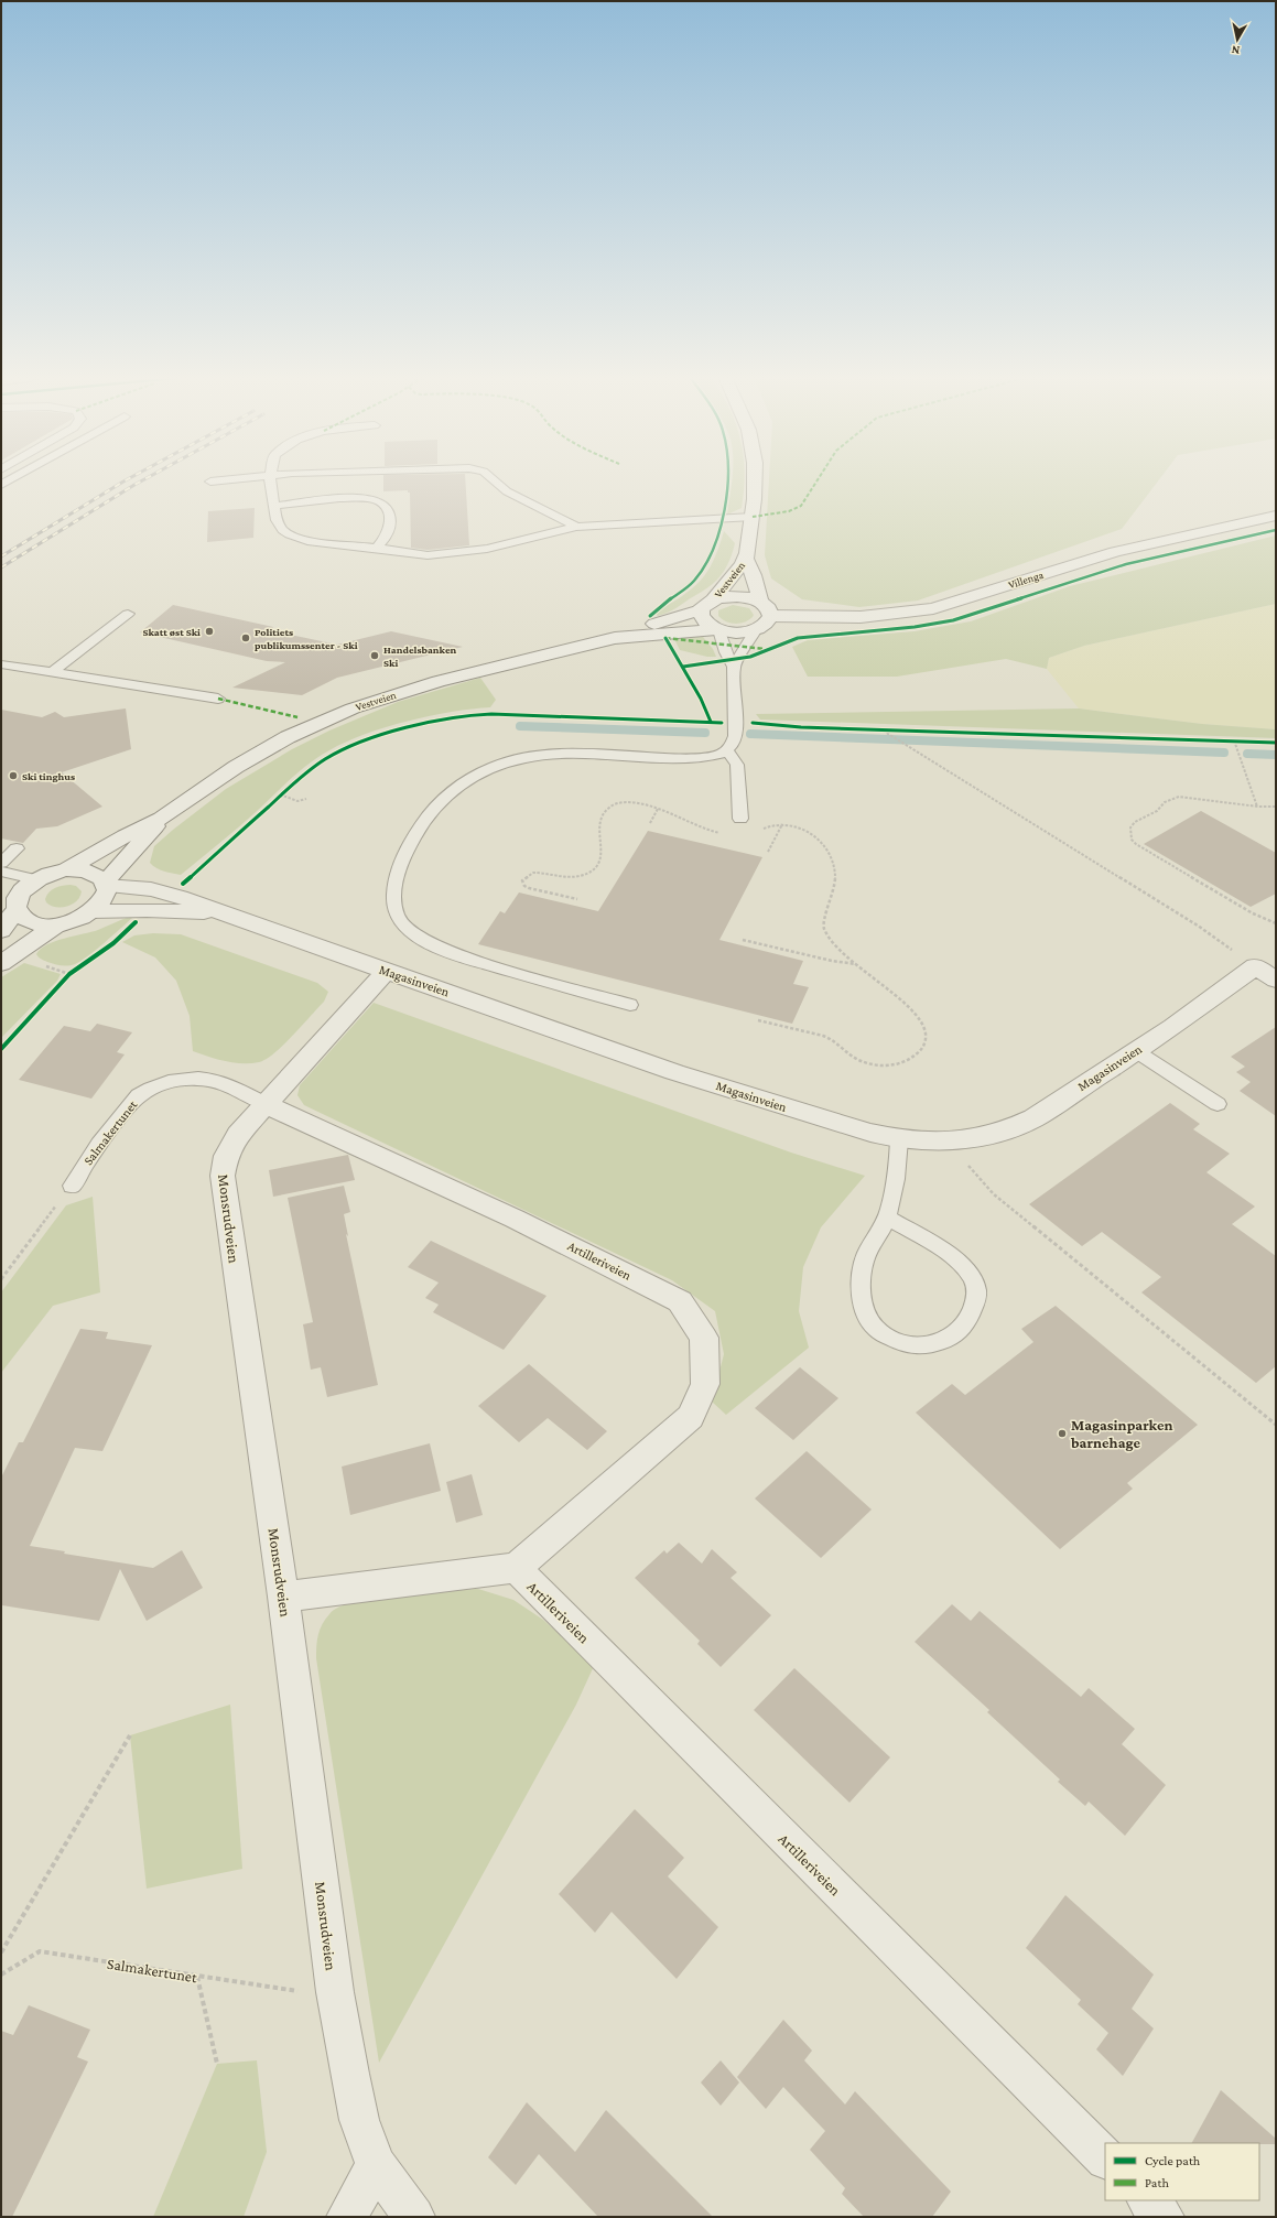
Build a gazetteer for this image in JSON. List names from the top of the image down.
{
  "streets": {
    "street": [
      "Vestveien",
      "Villenga",
      "Magasinveien",
      "Monsrudveien",
      "Artilleriveien"
    ],
    "lane": ["Salmakertunet"]
  },
  "crossings": [
    ["Vestveien", "Villenga"],
    ["Vestveien", "Magasinveien"],
    ["Magasinveien", "Monsrudveien"],
    ["Salmakertunet", "Monsrudveien"],
    ["Salmakertunet", "Artilleriveien"],
    ["Monsrudveien", "Artilleriveien"]
  ],
  "places": [
    "Skatt øst Ski",
    "Politiets publikumssenter - Ski",
    "Handelsbanken Ski",
    "Ski tinghus",
    "Magasinparken barnehage"
  ],
  "legend": ["Cycle path", "Path"],
  "north": "bottom"
}
